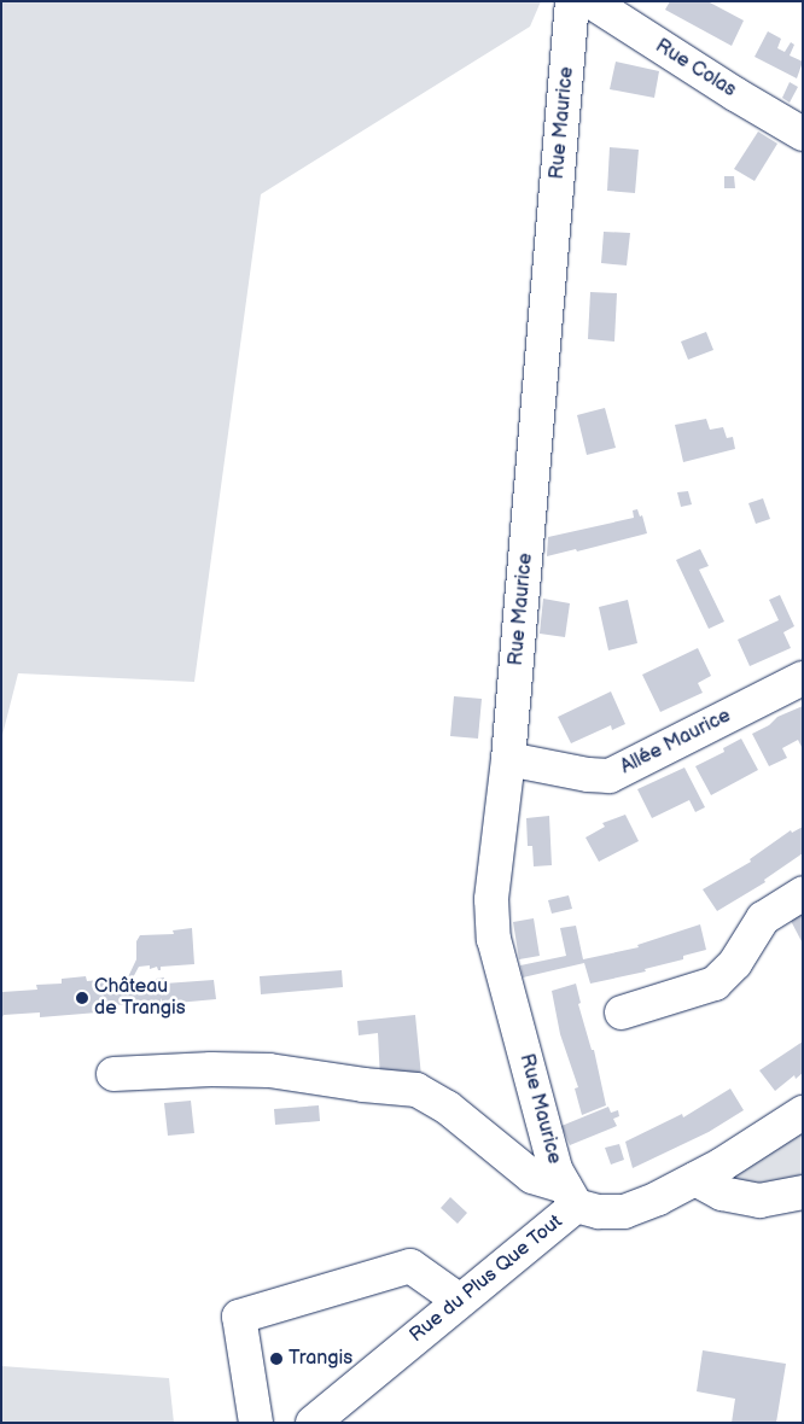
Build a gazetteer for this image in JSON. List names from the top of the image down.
{
  "streets": {
    "street": [
      "Rue Colas",
      "Rue Maurice",
      "Allée Maurice",
      "Rue du Plus Que Tout"
    ]
  },
  "crossings": [
    ["Rue Maurice", "Allée Maurice"],
    ["Rue Maurice", "Rue du Plus Que Tout"]
  ],
  "places": ["Château de Trangis", "Trangis"]
}
